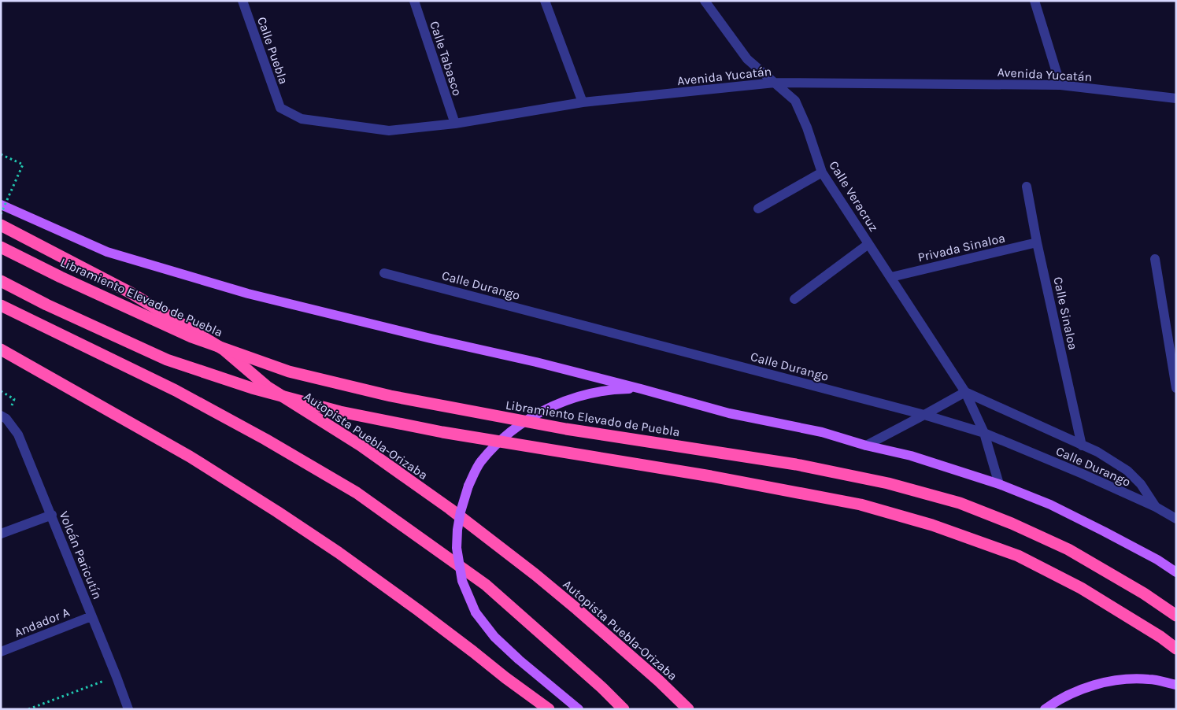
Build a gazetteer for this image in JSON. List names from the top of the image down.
{
  "streets": {
    "highway": ["Libramiento Elevado de Puebla", "Autopista Puebla-Orizaba"],
    "street": [
      "Calle Puebla",
      "Calle Tabasco",
      "Avenida Yucatán",
      "Calle Veracruz",
      "Privada Sinaloa",
      "Calle Durango",
      "Calle Sinaloa",
      "Volcán Paricutín",
      "Andador A"
    ]
  },
  "crossings": [
    ["Calle Puebla", "Avenida Yucatán"],
    ["Calle Tabasco", "Avenida Yucatán"],
    ["Avenida Yucatán", "Calle Veracruz"],
    ["Calle Veracruz", "Privada Sinaloa"],
    ["Calle Veracruz", "Calle Durango"],
    ["Privada Sinaloa", "Calle Sinaloa"],
    ["Volcán Paricutín", "Andador A"]
  ]
}
